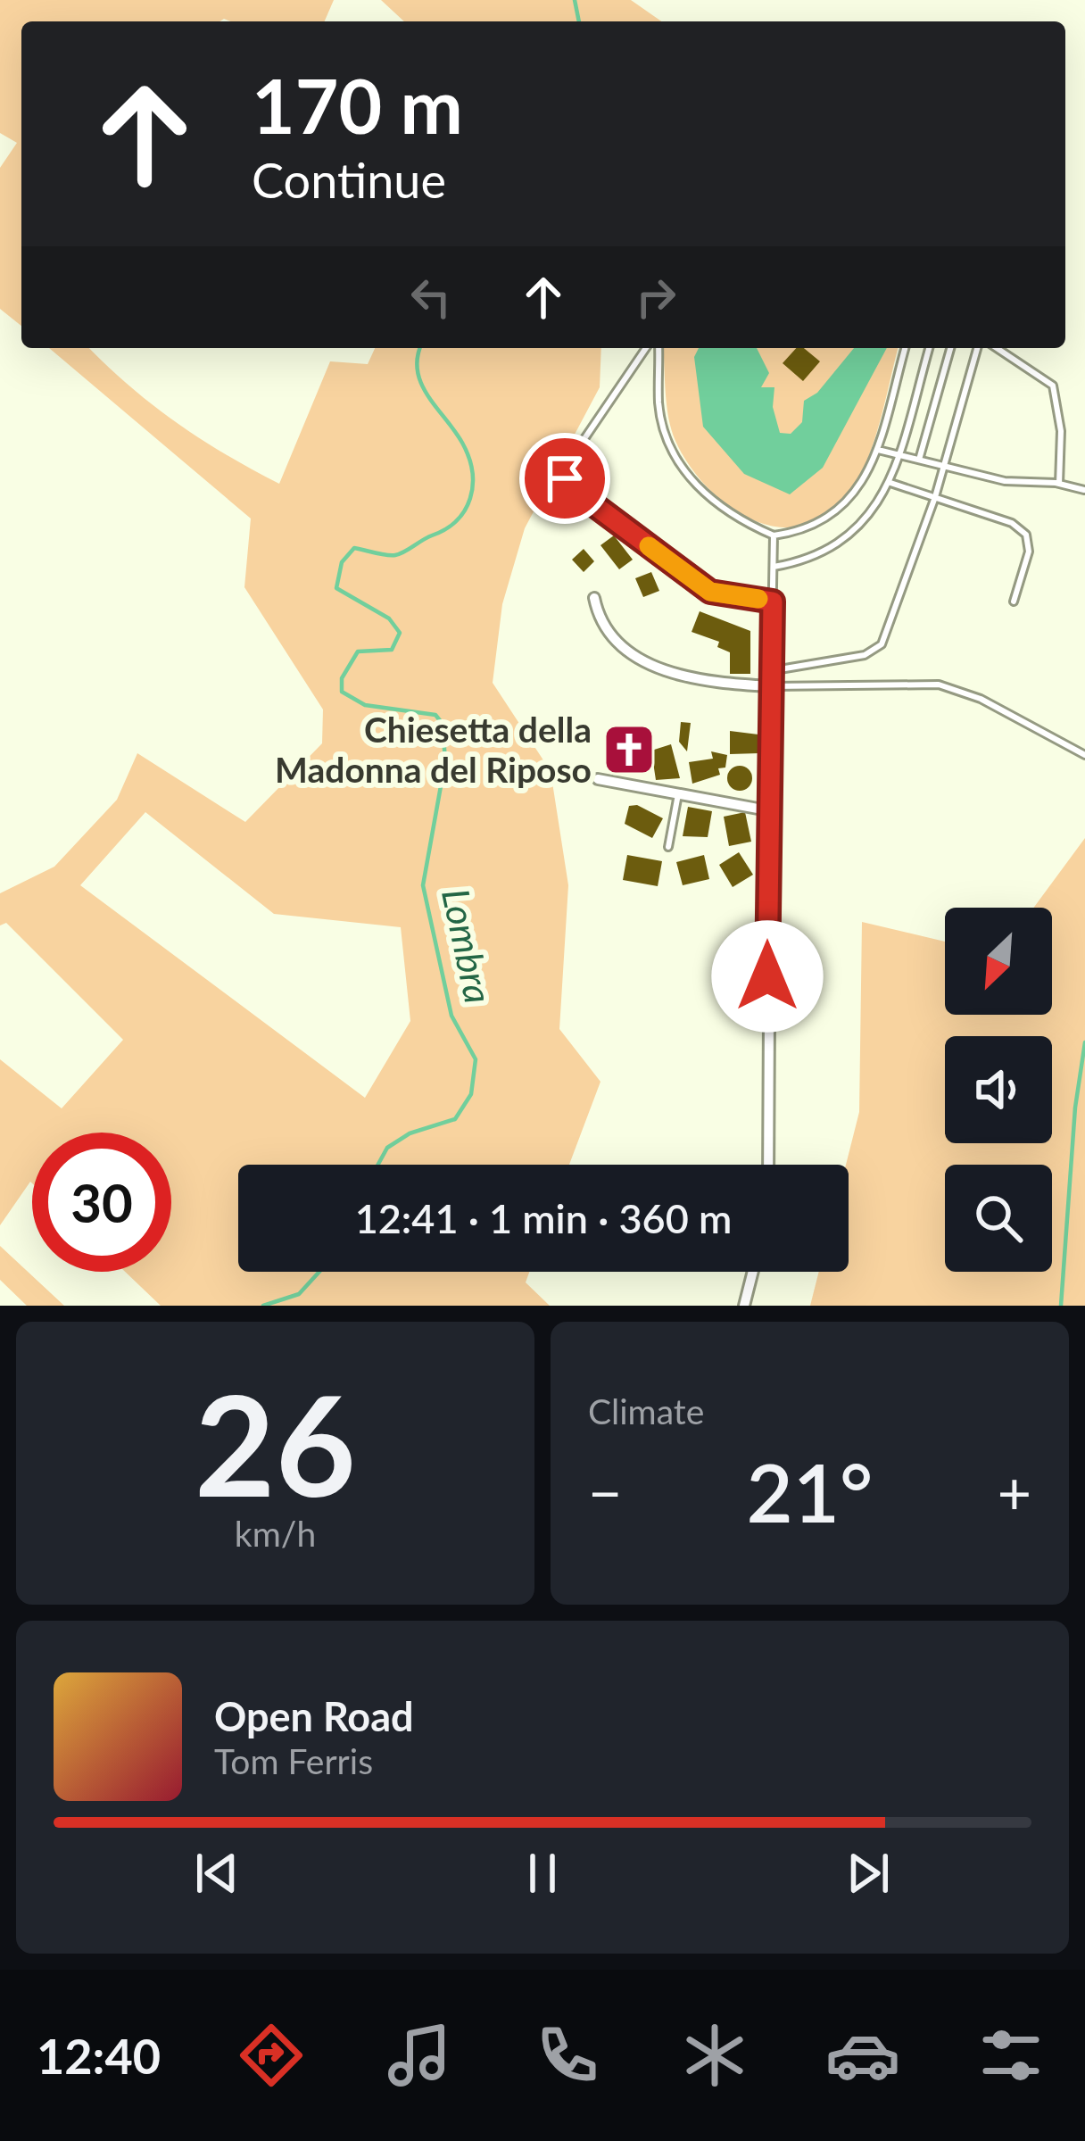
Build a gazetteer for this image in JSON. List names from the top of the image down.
{
  "water": ["Lombra"],
  "places": {
    "church": ["Chiesetta della Madonna del Riposo"]
  },
  "north": "bottom left",
  "page": {
    "turn": ["170 m", "Continue"],
    "limit": "30",
    "trip": "12:41 · 1 min · 360 m",
    "tile": [
      ["26", "km/h"],
      "Climate"
    ],
    "heat": ["−", "21°", "+"],
    "song": ["Open Road", "Tom Ferris"],
    "tabs": "12:40"
  }
}
